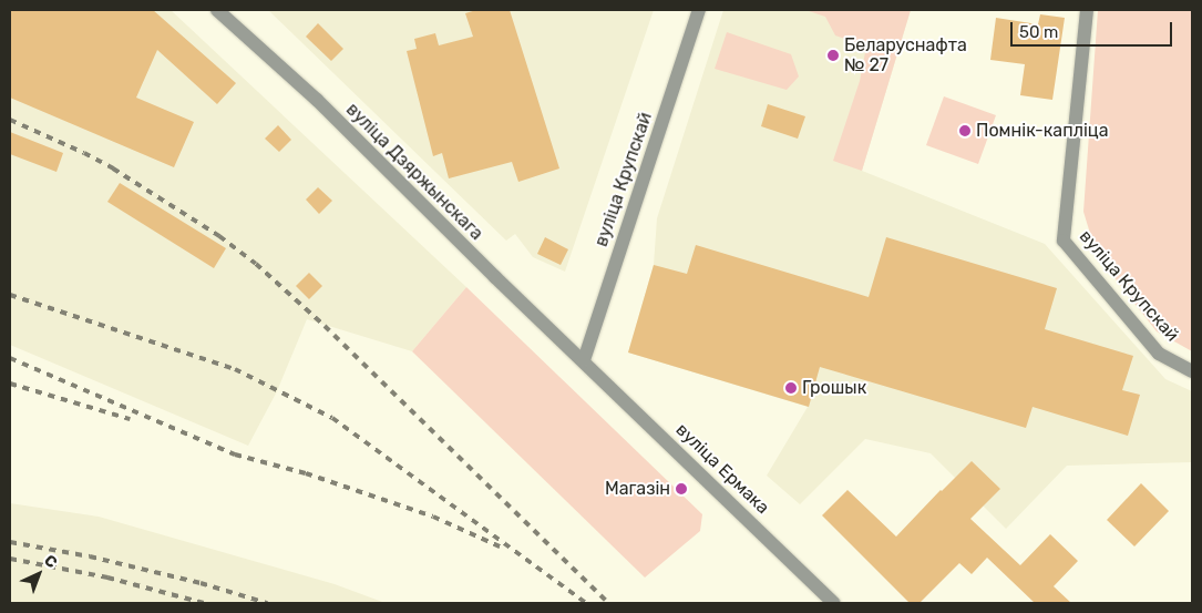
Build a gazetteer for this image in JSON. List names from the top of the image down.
{
  "streets": {
    "street": ["вуліца Дзяржынскага", "вуліца Крупскай", "вуліца Ермака"]
  },
  "crossings": [
    ["вуліца Дзяржынскага", "вуліца Крупскай"],
    ["вуліца Дзяржынскага", "вуліца Ермака"],
    ["вуліца Крупскай", "вуліца Ермака"]
  ],
  "places": [
    "Беларуснафта № 27",
    "Помнік-капліца",
    "Грошык",
    "Магазін"
  ],
  "scale_bar": "50 m",
  "north": "top right"
}
